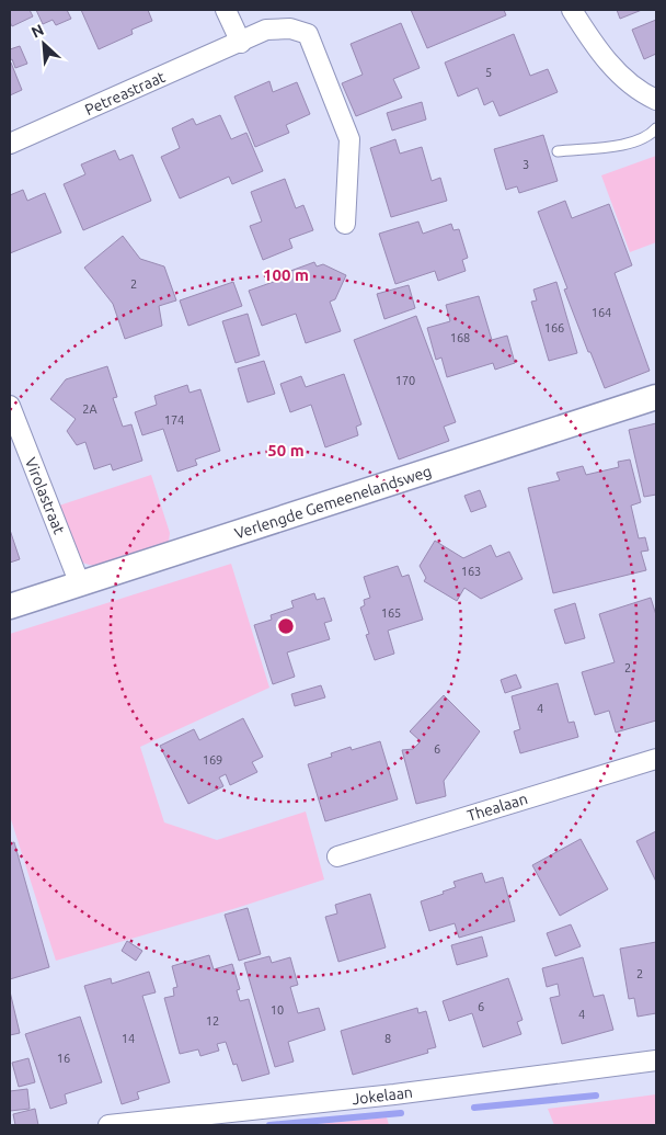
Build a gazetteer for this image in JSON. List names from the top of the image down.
{
  "streets": {
    "street": [
      "Petreastraat",
      "Virolastraat",
      "Verlengde Gemeenelandsweg",
      "Thealaan",
      "Jokelaan"
    ]
  },
  "crossings": [
    ["Virolastraat", "Verlengde Gemeenelandsweg"]
  ],
  "house_numbers": [
    "5",
    "3",
    "2",
    "164",
    "166",
    "168",
    "170",
    "2A",
    "174",
    "163",
    "165",
    "2",
    "4",
    "6",
    "169",
    "2",
    "6",
    "10",
    "4",
    "12",
    "14",
    "8",
    "16"
  ],
  "north": "top left",
  "rings": ["100 m", "50 m"]
}
